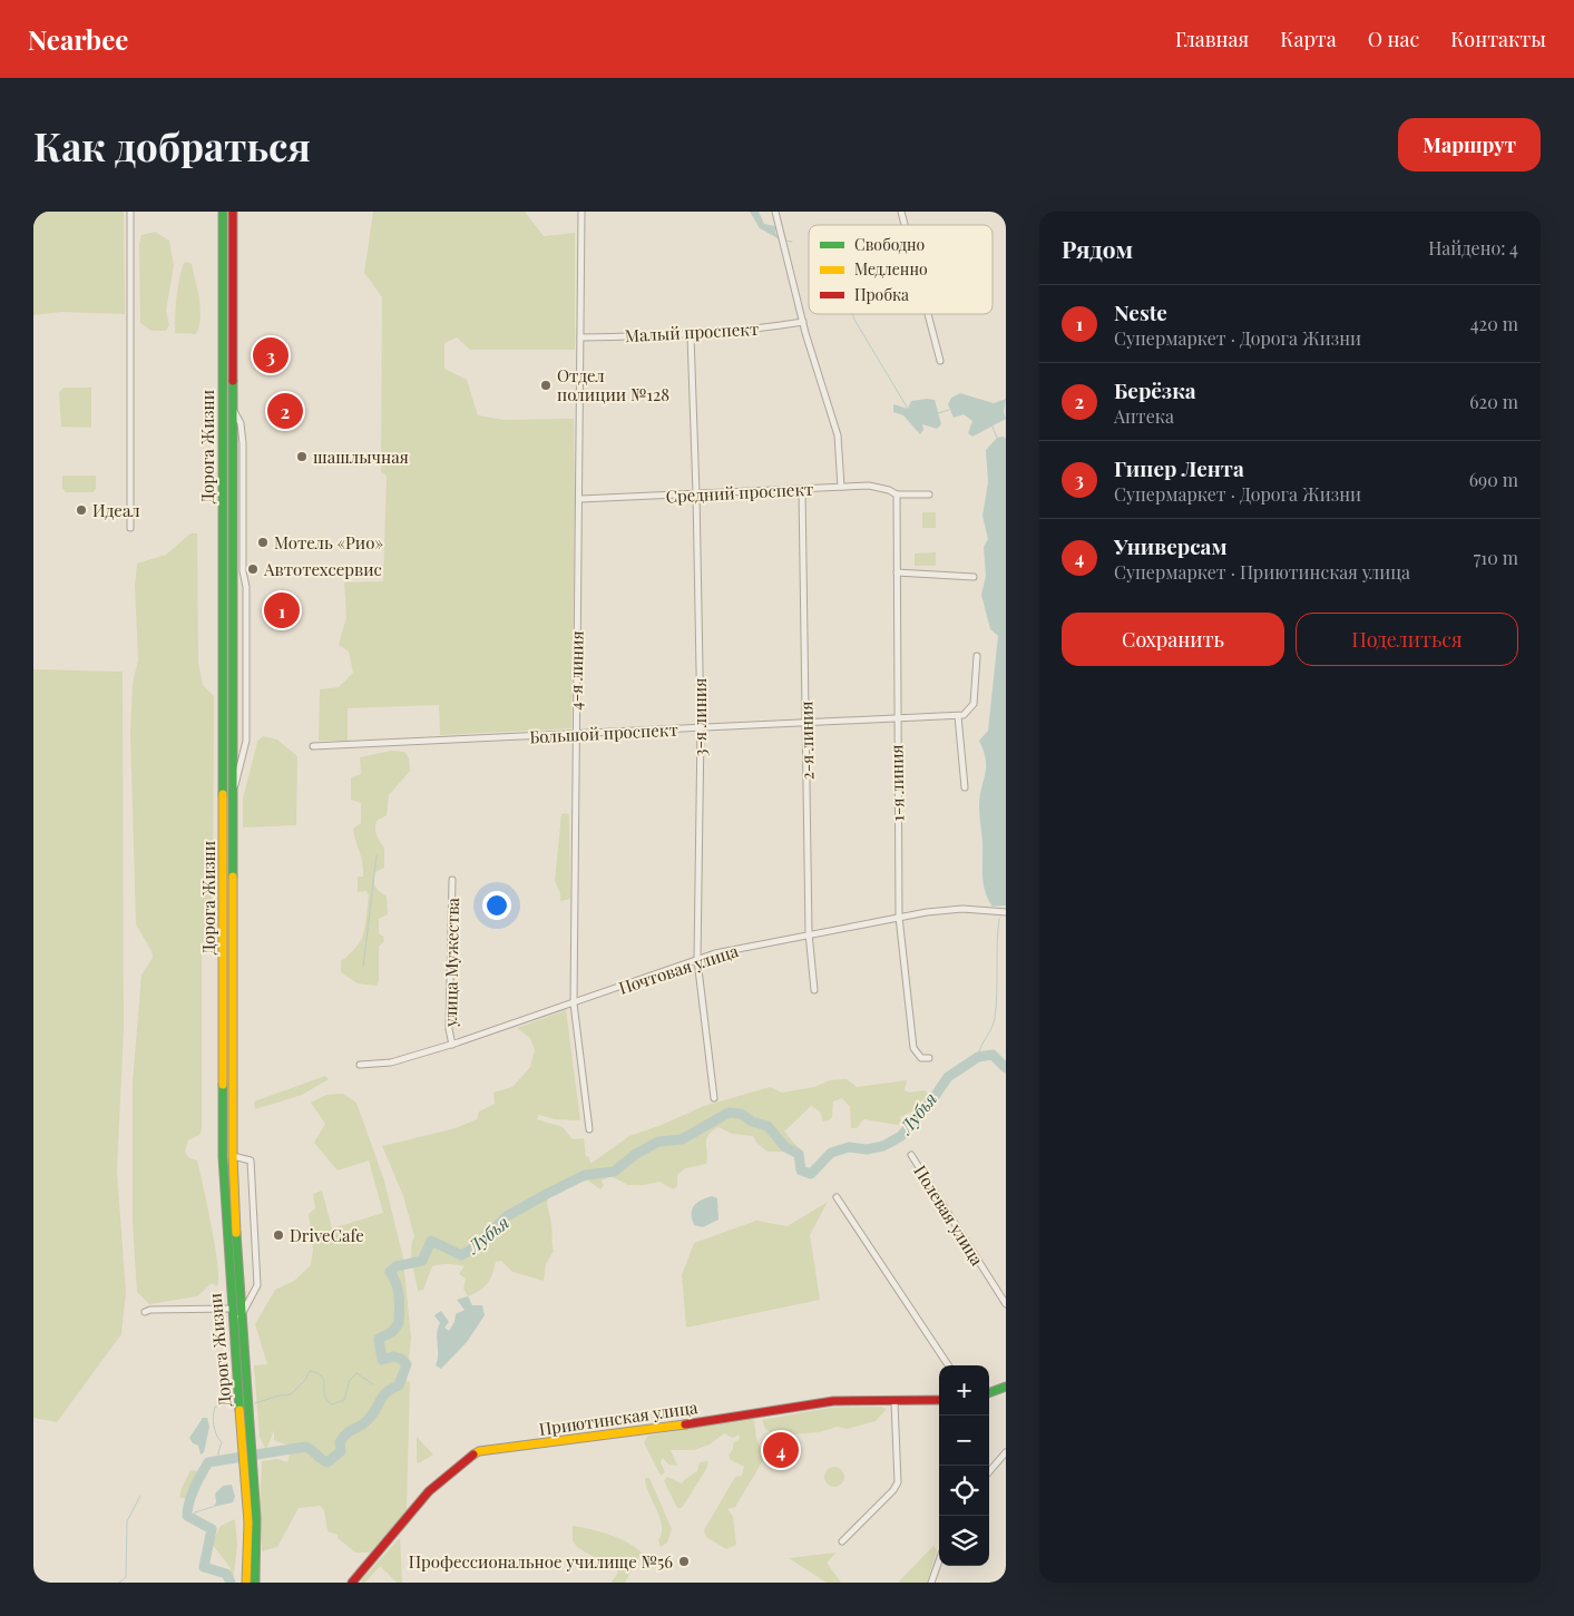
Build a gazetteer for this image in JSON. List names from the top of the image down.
{
  "streets": {
    "main road": ["Дорога Жизни", "Приютинская улица"],
    "street": [
      "Малый проспект",
      "Средний проспект",
      "4-я линия",
      "3-я линия",
      "Большой проспект",
      "2-я линия",
      "1-я линия",
      "улица Мужества",
      "Почтовая улица",
      "Полевая улица"
    ]
  },
  "crossings": [
    ["Малый проспект", "4-я линия"],
    ["Малый проспект", "3-я линия"],
    ["Средний проспект", "4-я линия"],
    ["Средний проспект", "3-я линия"],
    ["Средний проспект", "2-я линия"],
    ["Средний проспект", "1-я линия"],
    ["4-я линия", "Большой проспект"],
    ["4-я линия", "Почтовая улица"],
    ["3-я линия", "Большой проспект"],
    ["3-я линия", "Почтовая улица"],
    ["Большой проспект", "2-я линия"],
    ["Большой проспект", "1-я линия"],
    ["2-я линия", "Почтовая улица"],
    ["1-я линия", "Почтовая улица"],
    ["улица Мужества", "Почтовая улица"]
  ],
  "water": ["Лубья"],
  "places": [
    "Отдел полиции №128",
    "шашлычная",
    "Идеал",
    "Мотель «Рио»",
    "Автотехсервис",
    "DriveCafe",
    "Профессиональное училище №56"
  ],
  "legend": ["Свободно", "Медленно", "Пробка"],
  "page": {
    "header": "Nearbee",
    "nav": [
      "Главная",
      "Карта",
      "О нас",
      "Контакты"
    ],
    "buttons": [
      "Маршрут",
      ["Сохранить", "Поделиться"]
    ],
    "title": "Как добраться",
    "heading": ["Рядом", "Найдено: 4"],
    "list": [
      {
        "mark": "1",
        "name": "Neste",
        "note": "Супермаркет · Дорога Жизни",
        "value": "420 m"
      },
      {
        "mark": "2",
        "name": "Берёзка",
        "note": "Аптека",
        "value": "620 m"
      },
      {
        "mark": "3",
        "name": "Гипер Лента",
        "note": "Супермаркет · Дорога Жизни",
        "value": "690 m"
      },
      {
        "mark": "4",
        "name": "Универсам",
        "note": "Супермаркет · Приютинская улица",
        "value": "710 m"
      }
    ],
    "pins": [
      "3",
      "2",
      "1",
      "4"
    ],
    "map_buttons": ["+", "−"]
  }
}
